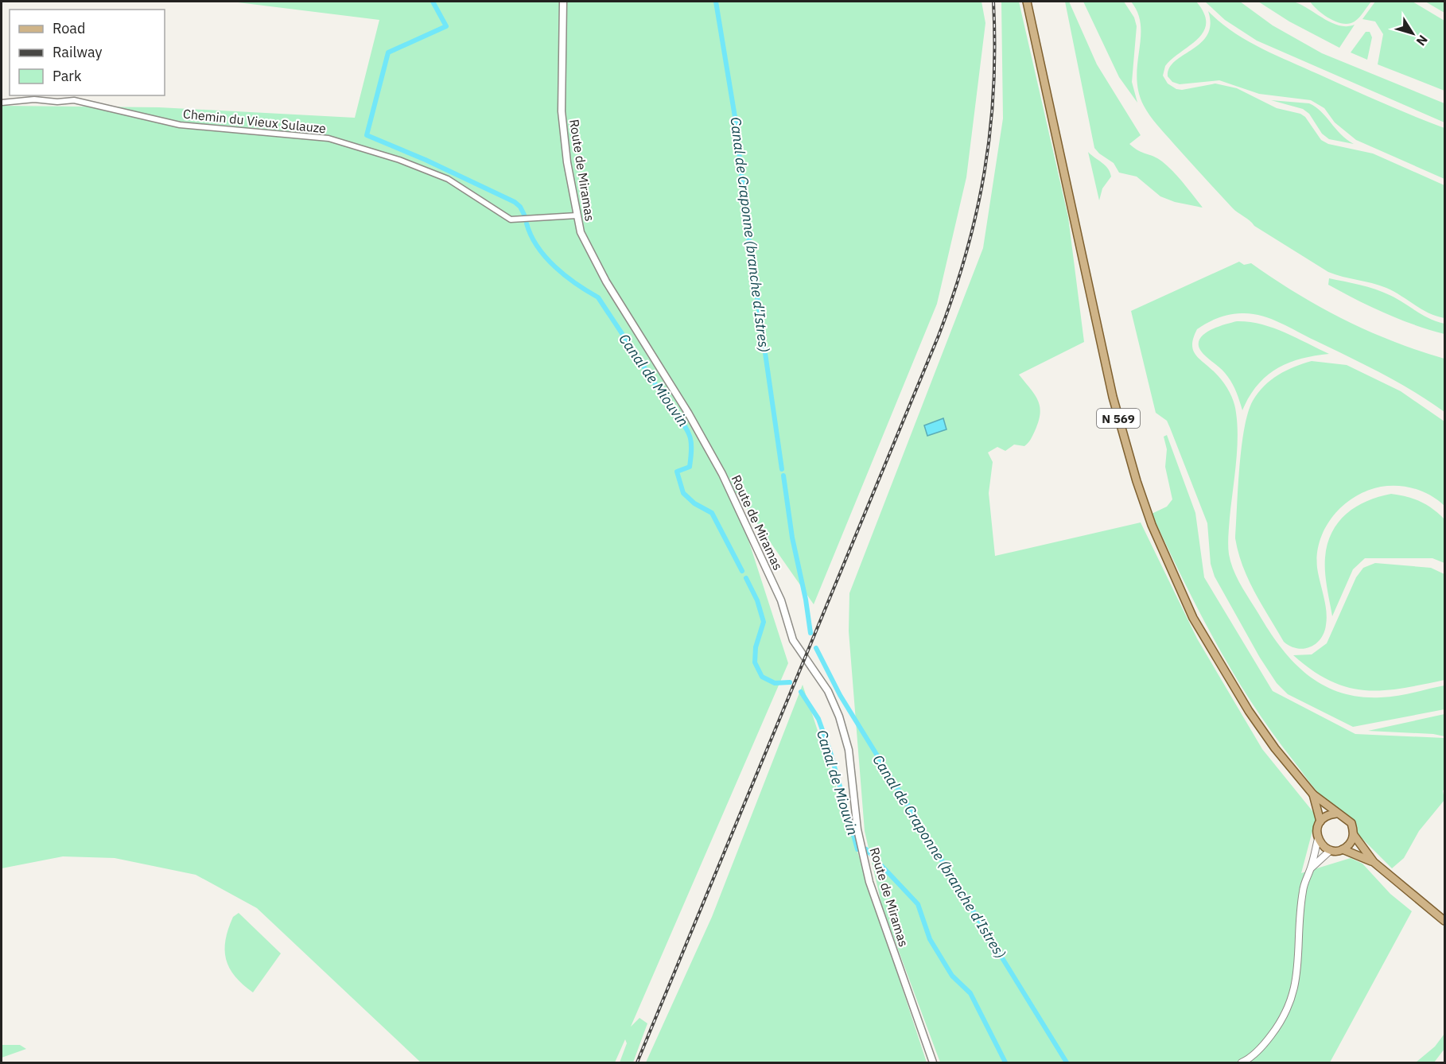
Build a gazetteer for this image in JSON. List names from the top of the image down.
{
  "streets": {
    "main road": ["Route de Miramas", "N 569"],
    "street": ["Chemin du Vieux Sulauze"]
  },
  "crossings": [
    ["Chemin du Vieux Sulauze", "Route de Miramas"]
  ],
  "water": ["Canal de Craponne (branche d'Istres)", "Canal de Miouvin"],
  "legend": ["Road", "Railway", "Park"],
  "north": "bottom right"
}
